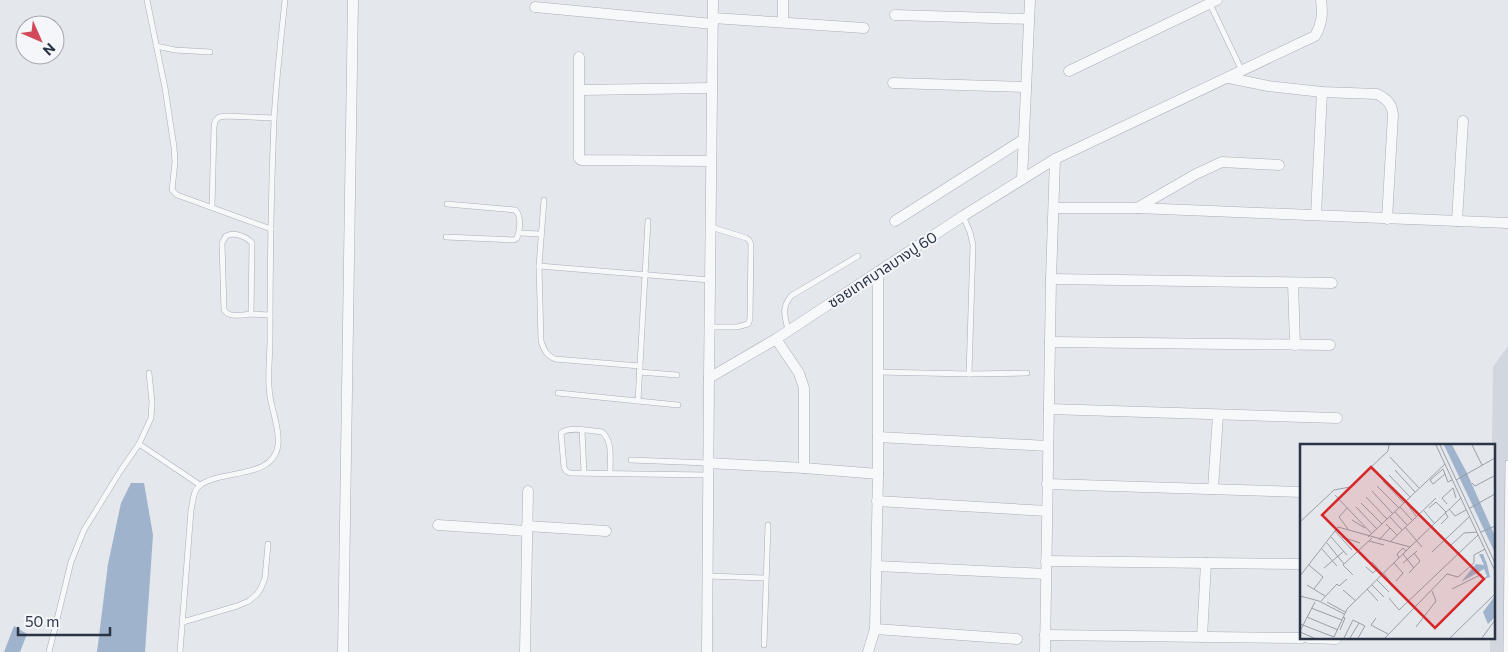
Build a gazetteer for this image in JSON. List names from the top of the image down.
{
  "streets": {
    "street": ["ซอยเทศบาลบางปู 60"]
  },
  "scale_bar": "50 m",
  "north": "bottom right"
}
